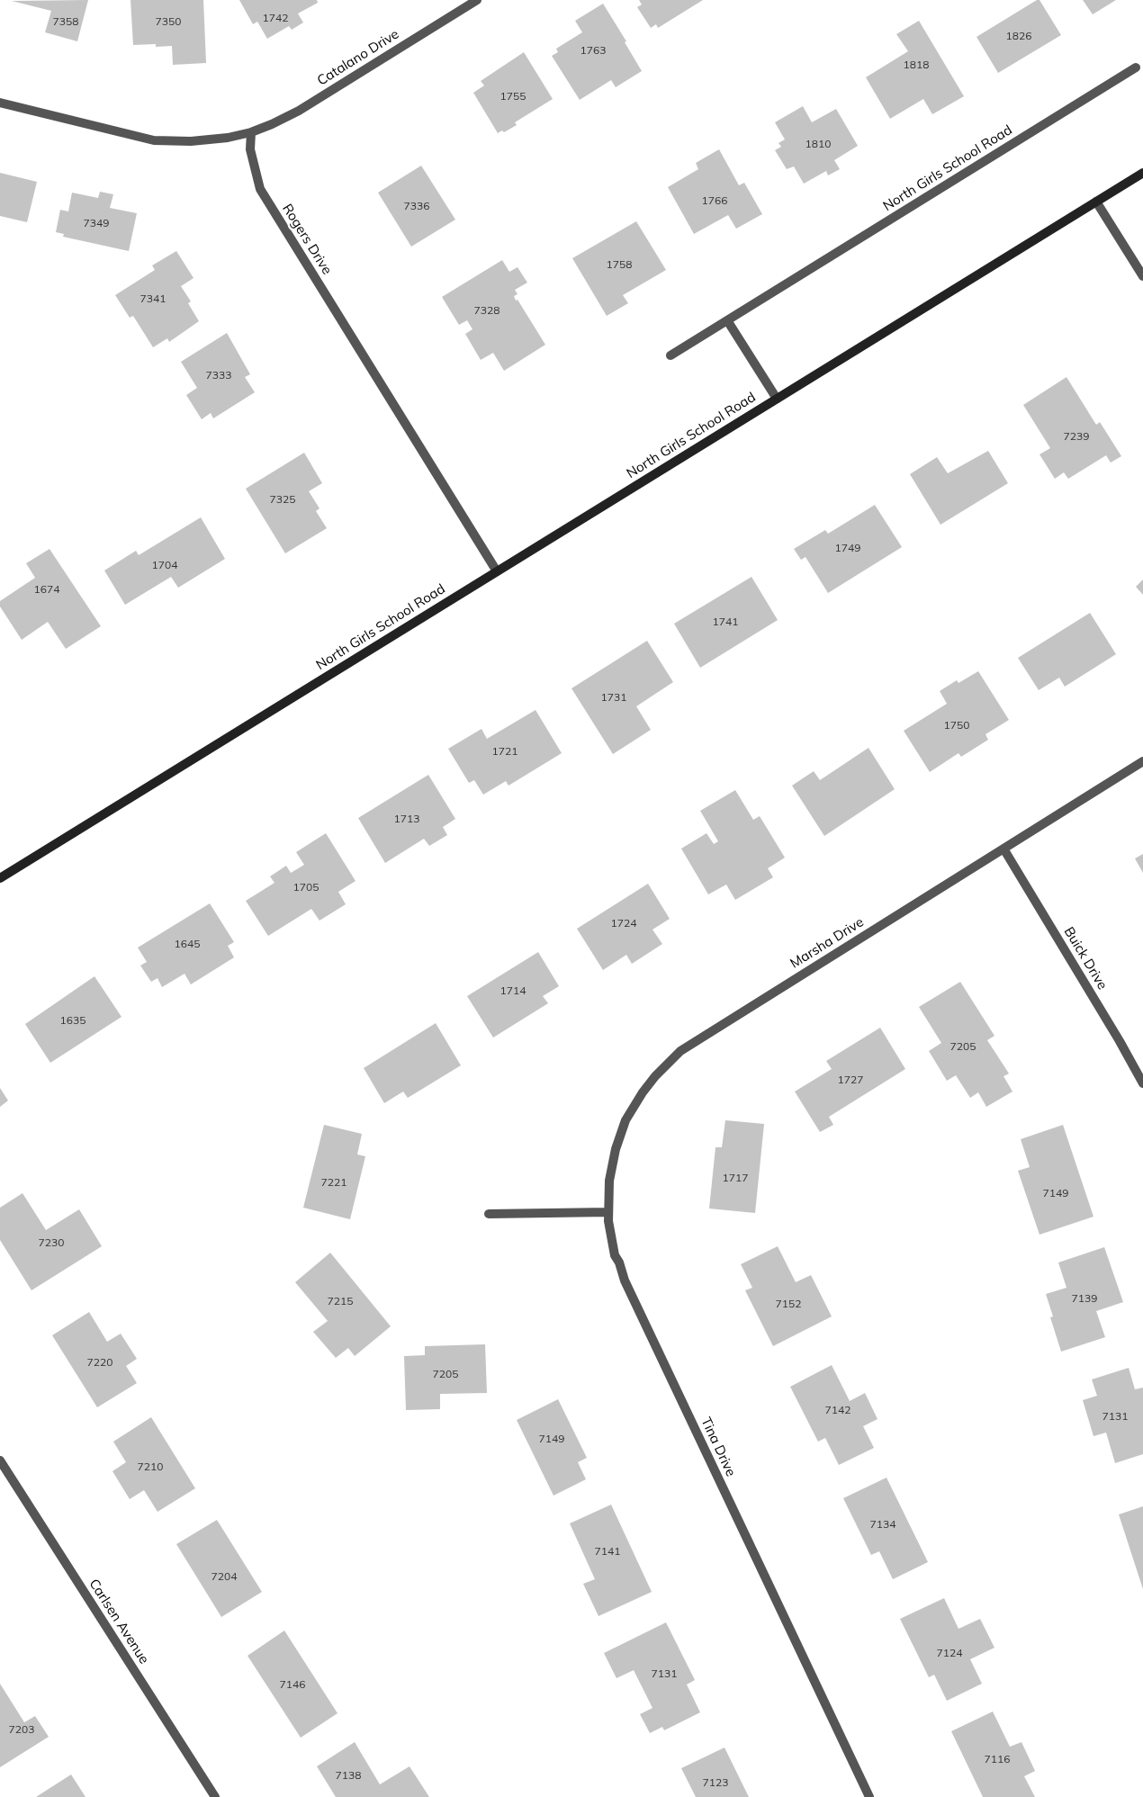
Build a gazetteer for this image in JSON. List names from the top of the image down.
{
  "streets": {
    "main road": ["North Girls School Road"],
    "street": [
      "Catalano Drive",
      "Rogers Drive",
      "Marsha Drive",
      "Buick Drive",
      "Tina Drive",
      "Carlsen Avenue"
    ]
  },
  "crossings": [
    ["Catalano Drive", "Rogers Drive"],
    ["North Girls School Road", "Rogers Drive"],
    ["Marsha Drive", "Buick Drive"],
    ["Marsha Drive", "Tina Drive"]
  ],
  "house_numbers": [
    "1742",
    "7358",
    "7350",
    "1826",
    "1763",
    "1818",
    "1755",
    "1810",
    "1766",
    "7336",
    "7349",
    "1758",
    "7341",
    "7328",
    "7333",
    "7239",
    "7325",
    "1749",
    "1704",
    "1674",
    "1741",
    "1731",
    "1750",
    "1721",
    "1713",
    "1705",
    "1724",
    "1645",
    "1714",
    "1635",
    "7205",
    "1727",
    "1717",
    "7221",
    "7149",
    "7230",
    "7139",
    "7215",
    "7152",
    "7220",
    "7205",
    "7142",
    "7131",
    "7149",
    "7210",
    "7134",
    "7141",
    "7204",
    "7124",
    "7131",
    "7146",
    "7203",
    "7116",
    "7138",
    "7123"
  ]
}
